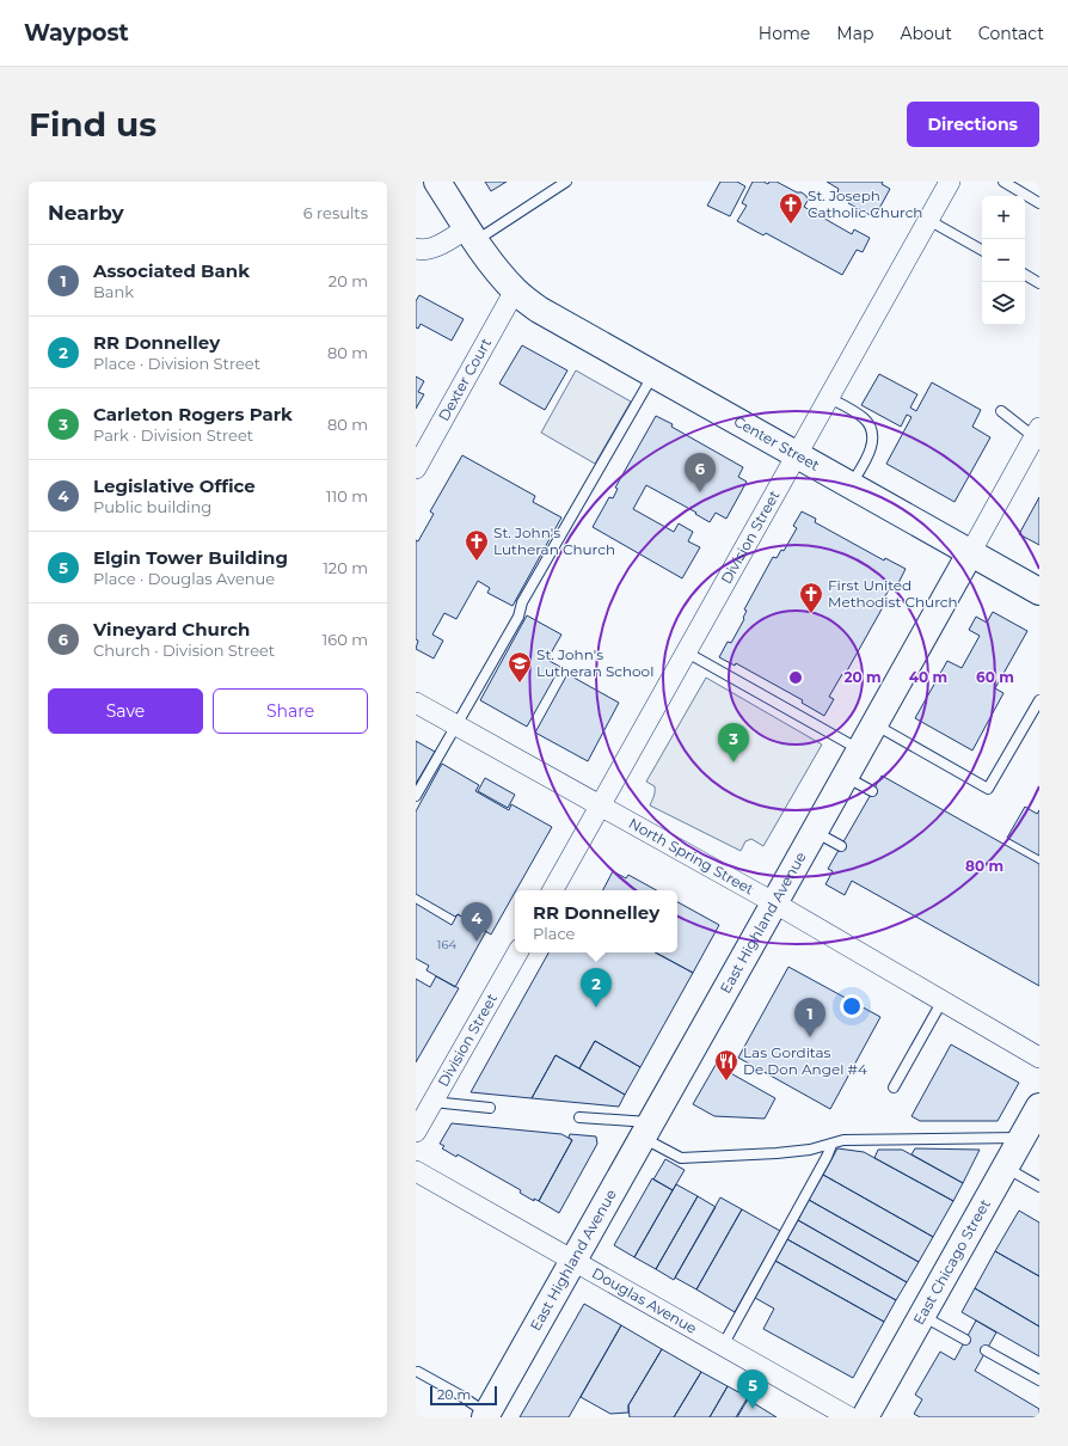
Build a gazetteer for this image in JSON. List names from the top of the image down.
{
  "streets": {
    "main road": ["Center Street", "East Highland Avenue", "East Chicago Street"],
    "street": [
      "Dexter Court",
      "Division Street",
      "North Spring Street",
      "Douglas Avenue"
    ]
  },
  "crossings": [
    ["Dexter Court", "Center Street"],
    ["Center Street", "Division Street"],
    ["Center Street", "East Highland Avenue"],
    ["Division Street", "North Spring Street"],
    ["North Spring Street", "East Highland Avenue"],
    ["East Highland Avenue", "Douglas Avenue"]
  ],
  "places": {
    "church": ["St. Joseph Catholic Church", "St. John's Lutheran Church", "First United Methodist Church"],
    "school or university": ["St. John's Lutheran School"],
    "restaurant": ["Las Gorditas De Don Angel #4"]
  },
  "house_numbers": ["164"],
  "scale_bar": "20 m",
  "page": {
    "header": "Waypost",
    "nav": [
      "Home",
      "Map",
      "About",
      "Contact"
    ],
    "buttons": [
      "Directions",
      ["Save", "Share"]
    ],
    "title": "Find us",
    "heading": ["Nearby", "6 results"],
    "map_buttons": ["+", "−"],
    "list": [
      {
        "mark": "1",
        "name": "Associated Bank",
        "note": "Bank",
        "value": "20 m"
      },
      {
        "mark": "2",
        "name": "RR Donnelley",
        "note": "Place · Division Street",
        "value": "80 m"
      },
      {
        "mark": "3",
        "name": "Carleton Rogers Park",
        "note": "Park · Division Street",
        "value": "80 m"
      },
      {
        "mark": "4",
        "name": "Legislative Office",
        "note": "Public building",
        "value": "110 m"
      },
      {
        "mark": "5",
        "name": "Elgin Tower Building",
        "note": "Place · Douglas Avenue",
        "value": "120 m"
      },
      {
        "mark": "6",
        "name": "Vineyard Church",
        "note": "Church · Division Street",
        "value": "160 m"
      }
    ],
    "pins": [
      "6",
      "3",
      "4",
      "2",
      "1",
      "5"
    ],
    "popup": ["RR Donnelley", "Place"],
    "scale": "20 m"
  },
  "rings": [
    "20 m",
    "40 m",
    "60 m",
    "80 m"
  ]
}
